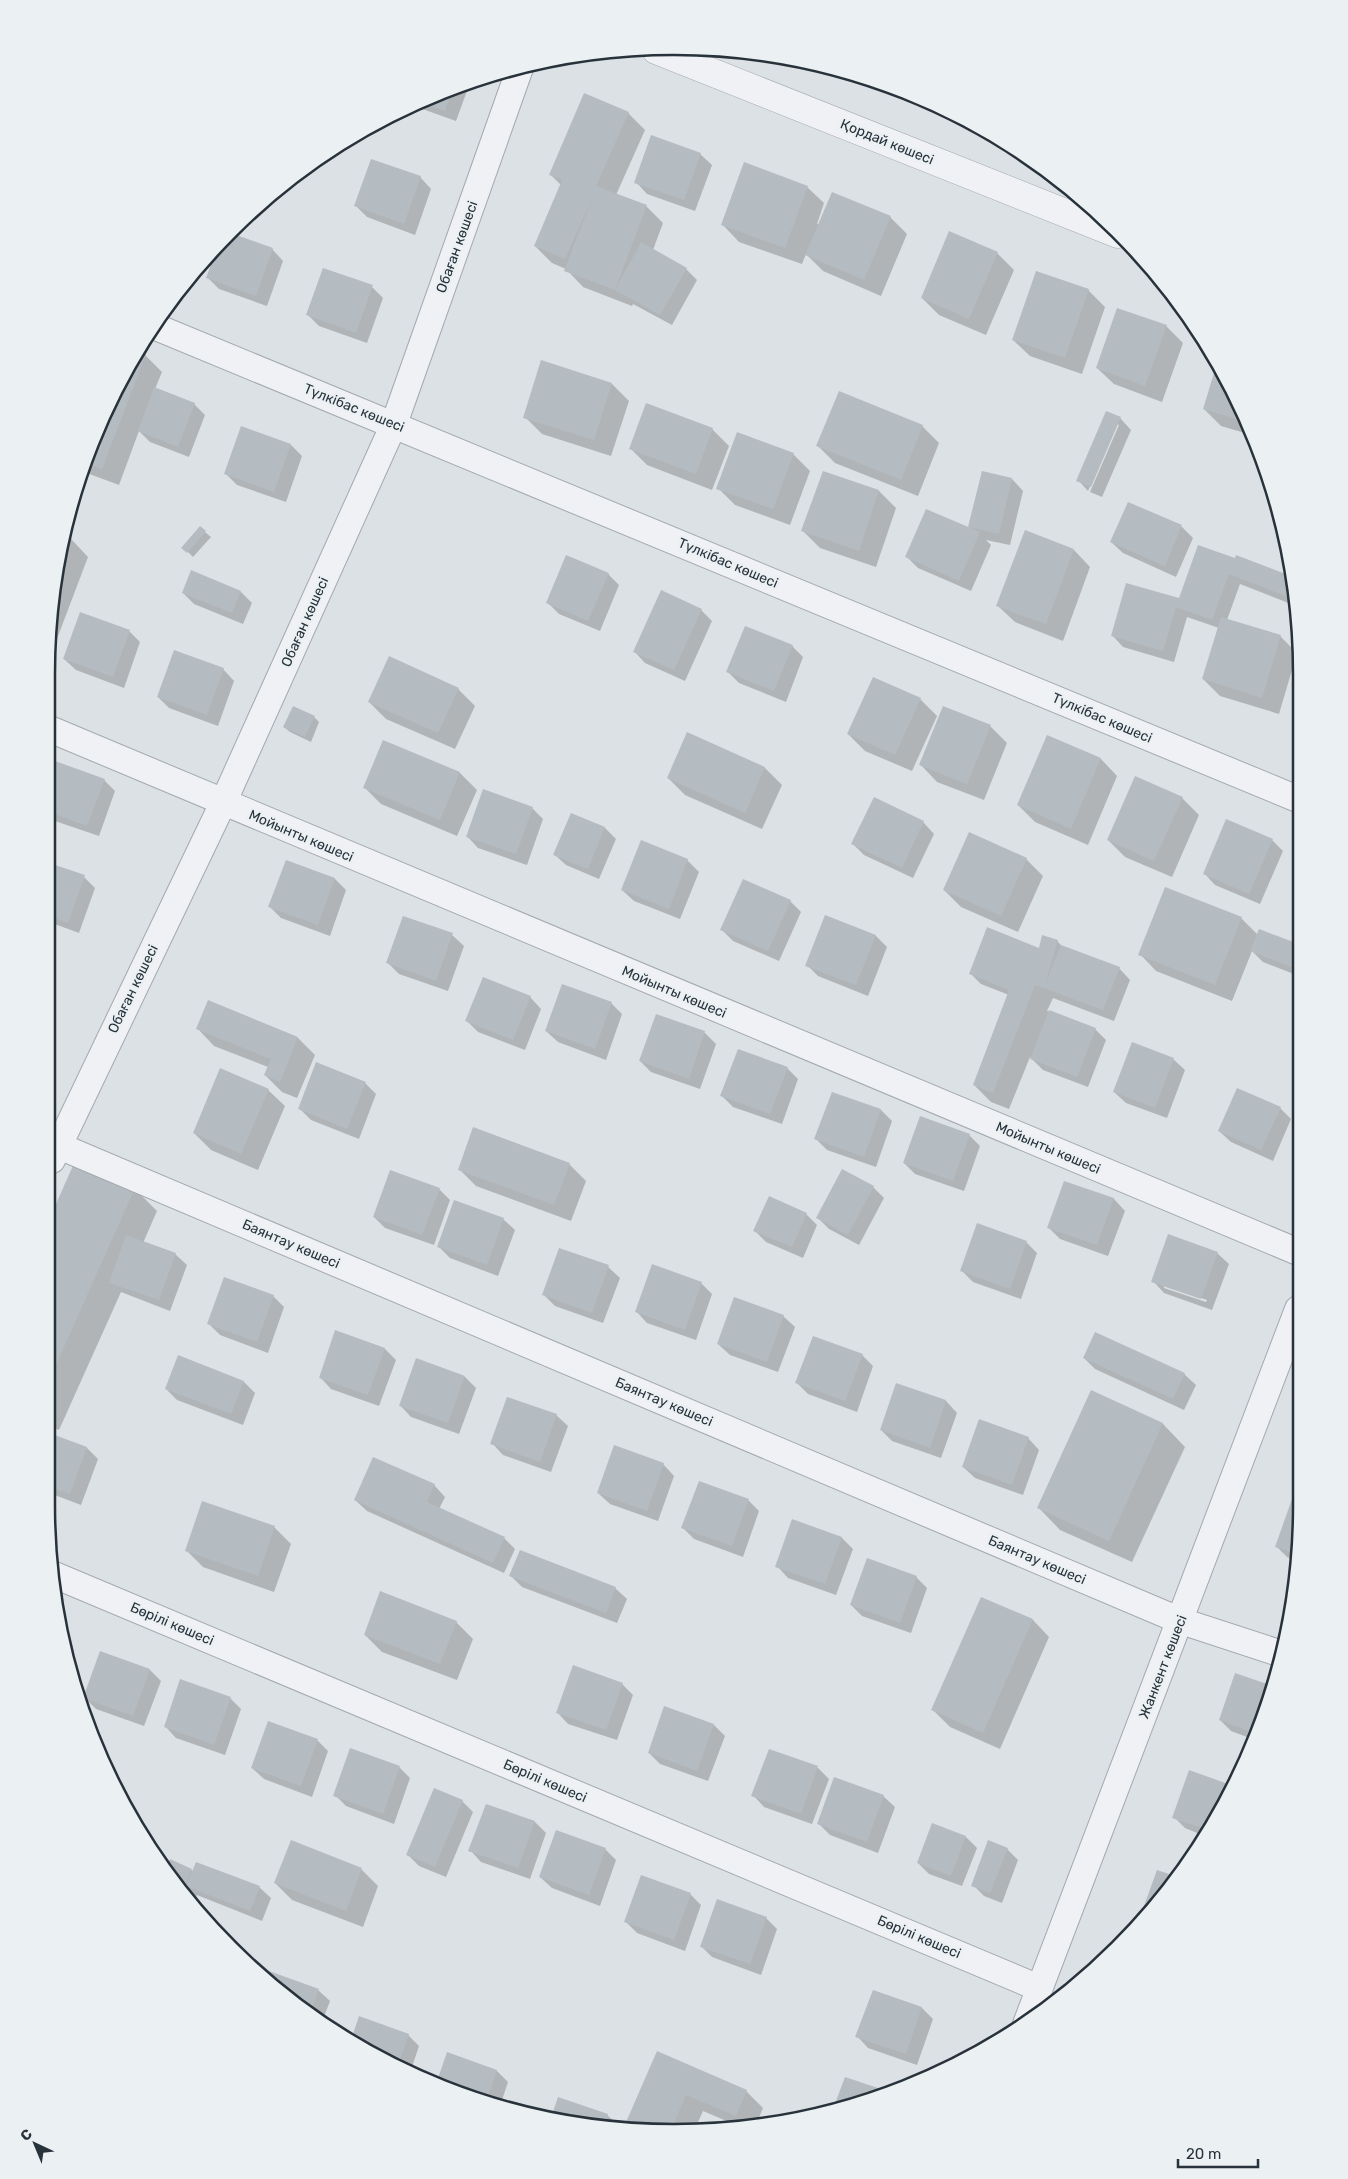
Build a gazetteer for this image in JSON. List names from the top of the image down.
{
  "streets": {
    "street": [
      "Қордай көшесі",
      "Обаған көшесі",
      "Түлкібас көшесі",
      "Мойынты көшесі",
      "Баянтау көшесі",
      "Бөрілі көшесі",
      "Жанкент көшесі"
    ]
  },
  "crossings": [
    ["Обаған көшесі", "Түлкібас көшесі"],
    ["Обаған көшесі", "Мойынты көшесі"],
    ["Баянтау көшесі", "Жанкент көшесі"],
    ["Бөрілі көшесі", "Жанкент көшесі"]
  ],
  "scale_bar": "20 m",
  "north": "top left"
}
